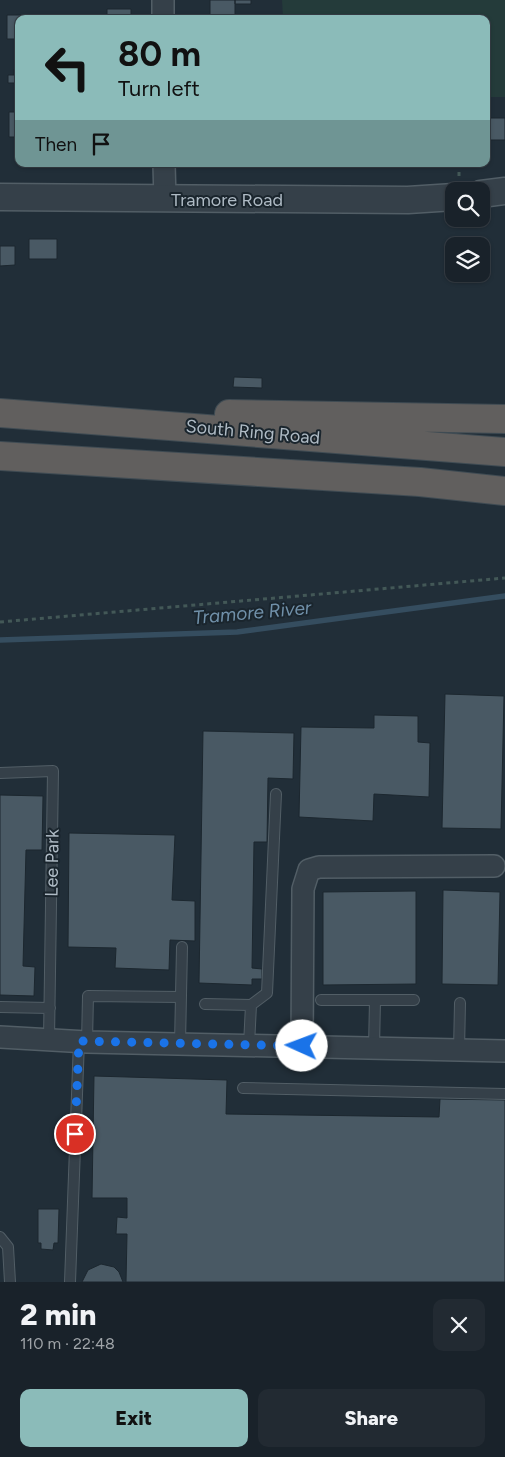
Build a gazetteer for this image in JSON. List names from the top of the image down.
{
  "streets": {
    "highway": ["South Ring Road"],
    "street": ["Tramore Road"],
    "lane": ["Lee Park"]
  },
  "water": ["Tramore River"],
  "page": {
    "turn": ["80 m", "Turn left"],
    "then": "Then",
    "heading": ["2 min", "110 m · 22:48"],
    "buttons": ["Exit", "Share"]
  }
}
